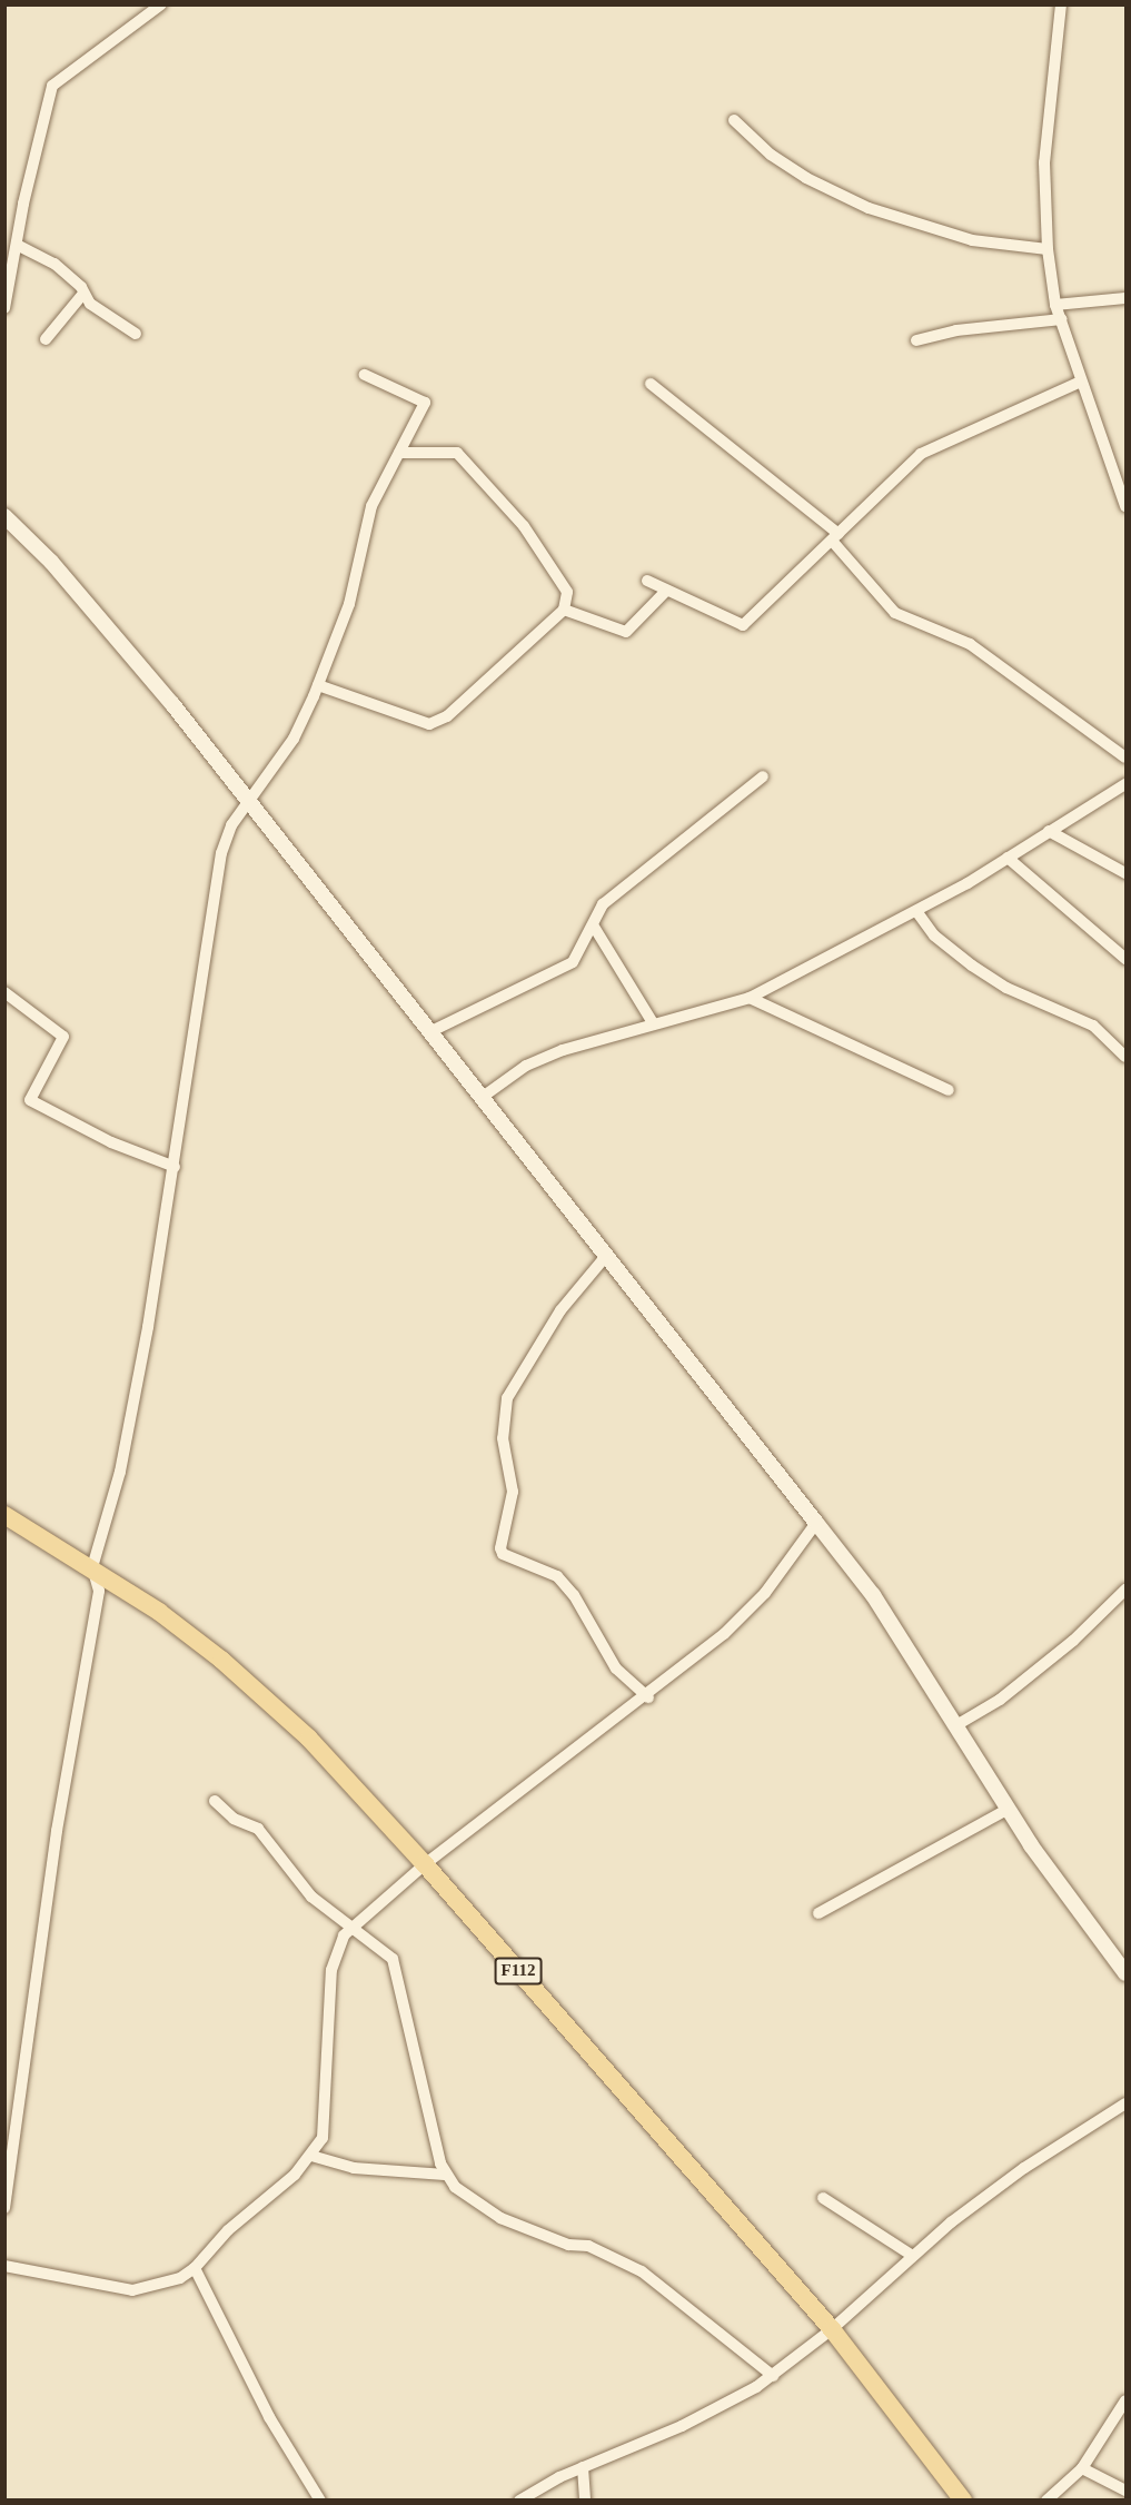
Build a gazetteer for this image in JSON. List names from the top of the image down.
{
  "streets": {
    "main road": ["F112"]
  }
}
